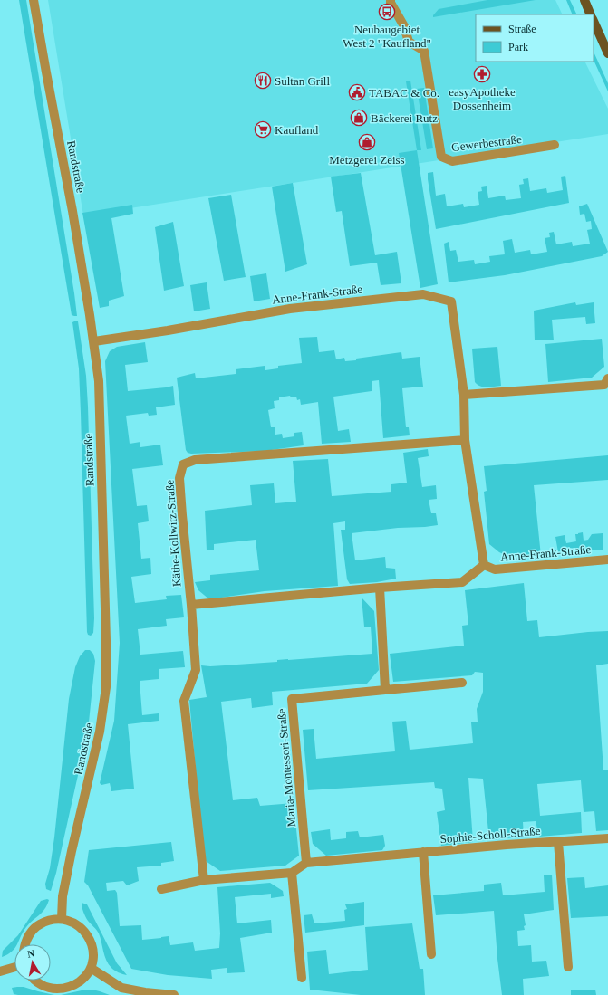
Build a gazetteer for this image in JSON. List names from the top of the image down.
{
  "streets": {
    "street": [
      "Gewerbestraße",
      "Randstraße",
      "Anne-Frank-Straße",
      "Käthe-Kollwitz-Straße",
      "Maria-Montessori-Straße",
      "Sophie-Scholl-Straße"
    ]
  },
  "crossings": [
    ["Randstraße", "Anne-Frank-Straße"],
    ["Anne-Frank-Straße", "Käthe-Kollwitz-Straße"],
    ["Käthe-Kollwitz-Straße", "Sophie-Scholl-Straße"],
    ["Maria-Montessori-Straße", "Sophie-Scholl-Straße"]
  ],
  "places": {
    "bus stop": ["Neubaugebiet West 2 \"Kaufland\""],
    "pharmacy": ["easyApotheke Dossenheim"],
    "restaurant": ["Sultan Grill"],
    "public building": ["TABAC & Co."],
    "shop": ["Bäckerei Rutz", "Metzgerei Zeiss"],
    "supermarket": ["Kaufland"]
  },
  "legend": ["Straße", "Park"],
  "north": "top"
}
